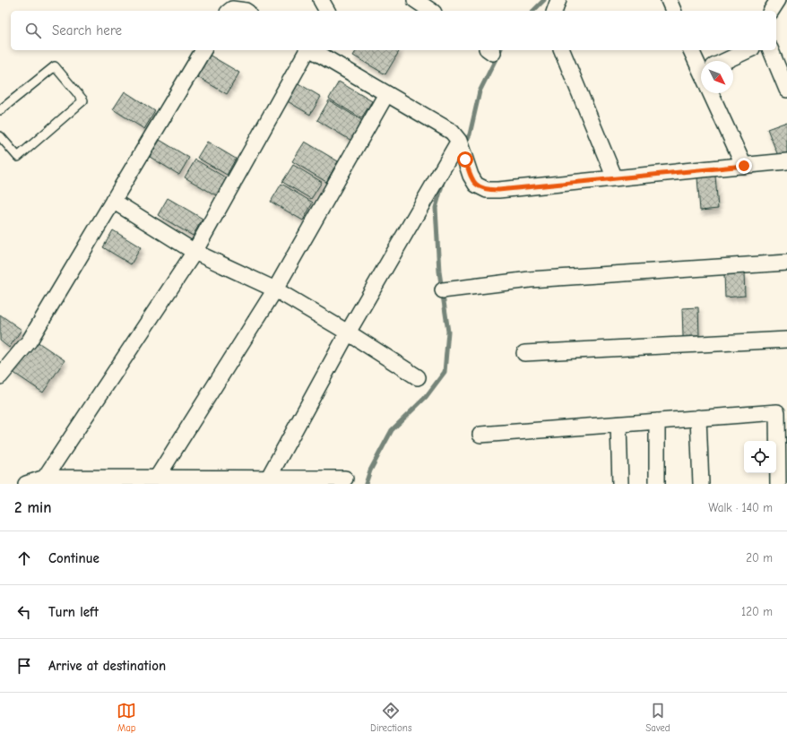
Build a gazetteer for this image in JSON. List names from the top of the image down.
{
  "north": "bottom right",
  "page": {
    "search": "Search here",
    "heading": ["2 min", "Walk · 140 m"],
    "list": [
      ["Continue", "20 m"],
      ["Turn left", "120 m"],
      "Arrive at destination"
    ],
    "nav": ["Map", "Directions", "Saved"]
  }
}
